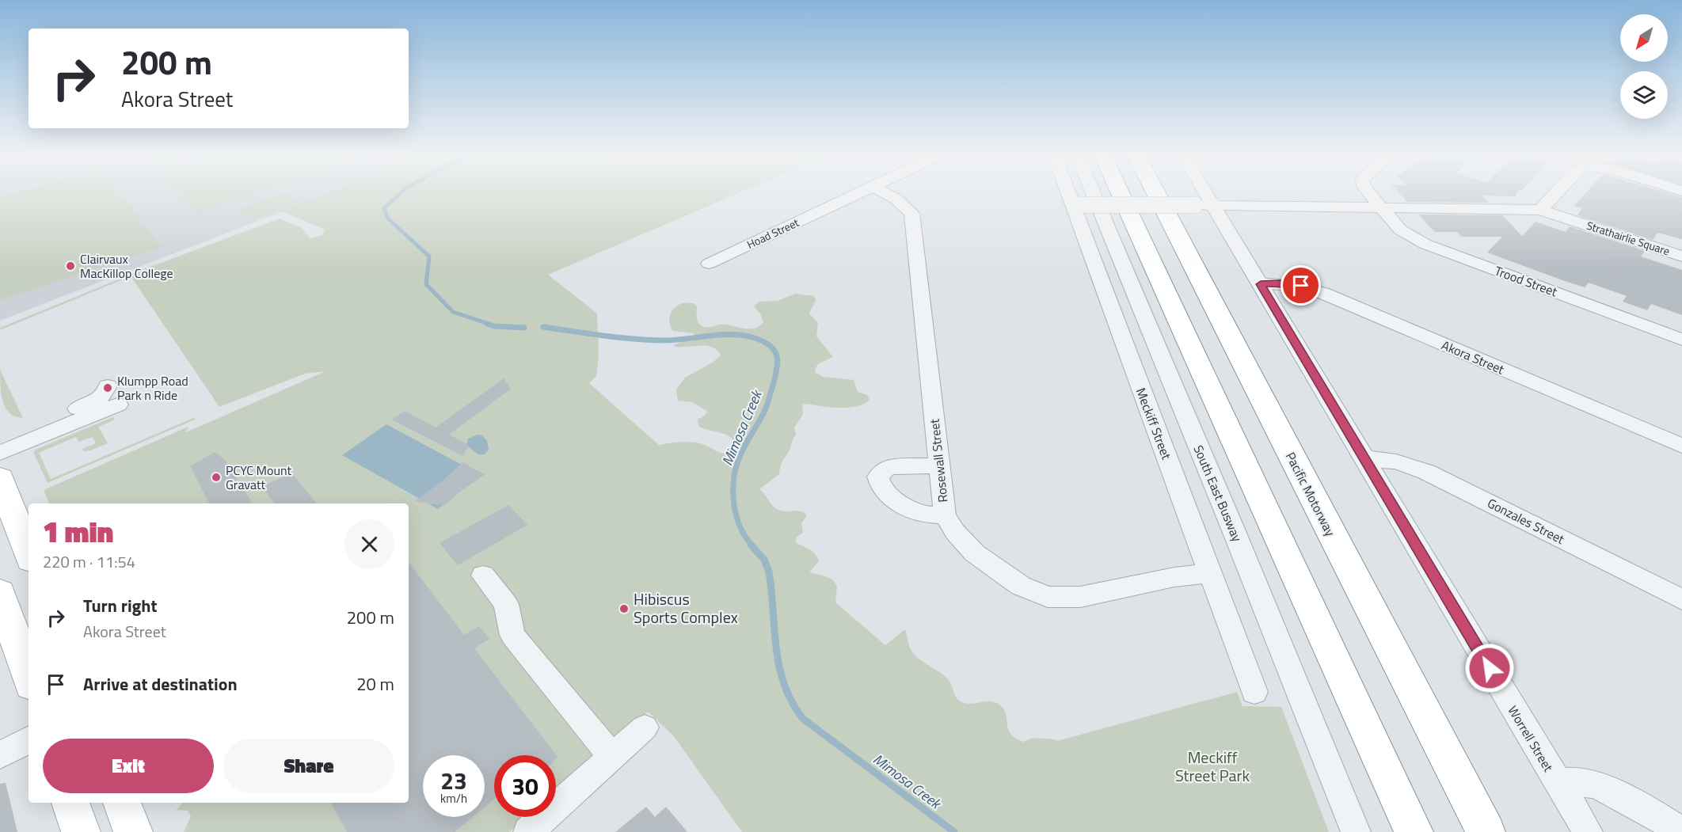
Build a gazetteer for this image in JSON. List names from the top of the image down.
{
  "streets": {
    "main road": ["Pacific Motorway"],
    "street": [
      "Hoad Street",
      "Strathairlie Square",
      "Trood Street",
      "Akora Street",
      "Meckiff Street",
      "Rosewall Street",
      "South East Busway",
      "Gonzales Street",
      "Worrell Street"
    ]
  },
  "crossings": [
    ["Strathairlie Square", "Trood Street"],
    ["Strathairlie Square", "Meckiff Street"],
    ["Strathairlie Square", "Worrell Street"],
    ["Akora Street", "Worrell Street"],
    ["Meckiff Street", "Rosewall Street"],
    ["Gonzales Street", "Worrell Street"]
  ],
  "water": ["Mimosa Creek"],
  "parks": ["Meckiff Street Park"],
  "places": [
    "Clairvaux MacKillop College",
    "Klumpp Road Park n Ride",
    "PCYC Mount Gravatt",
    "Hibiscus Sports Complex"
  ],
  "north": "bottom left",
  "page": {
    "turn": ["200 m", "Akora Street"],
    "heading": ["1 min", "220 m · 11:54"],
    "list": [
      {
        "name": "Turn right",
        "note": "Akora Street",
        "value": "200 m"
      },
      {
        "name": "Arrive at destination",
        "value": "20 m"
      }
    ],
    "buttons": ["Exit", "Share"],
    "speed": "23 km/h",
    "limit": "30"
  }
}
